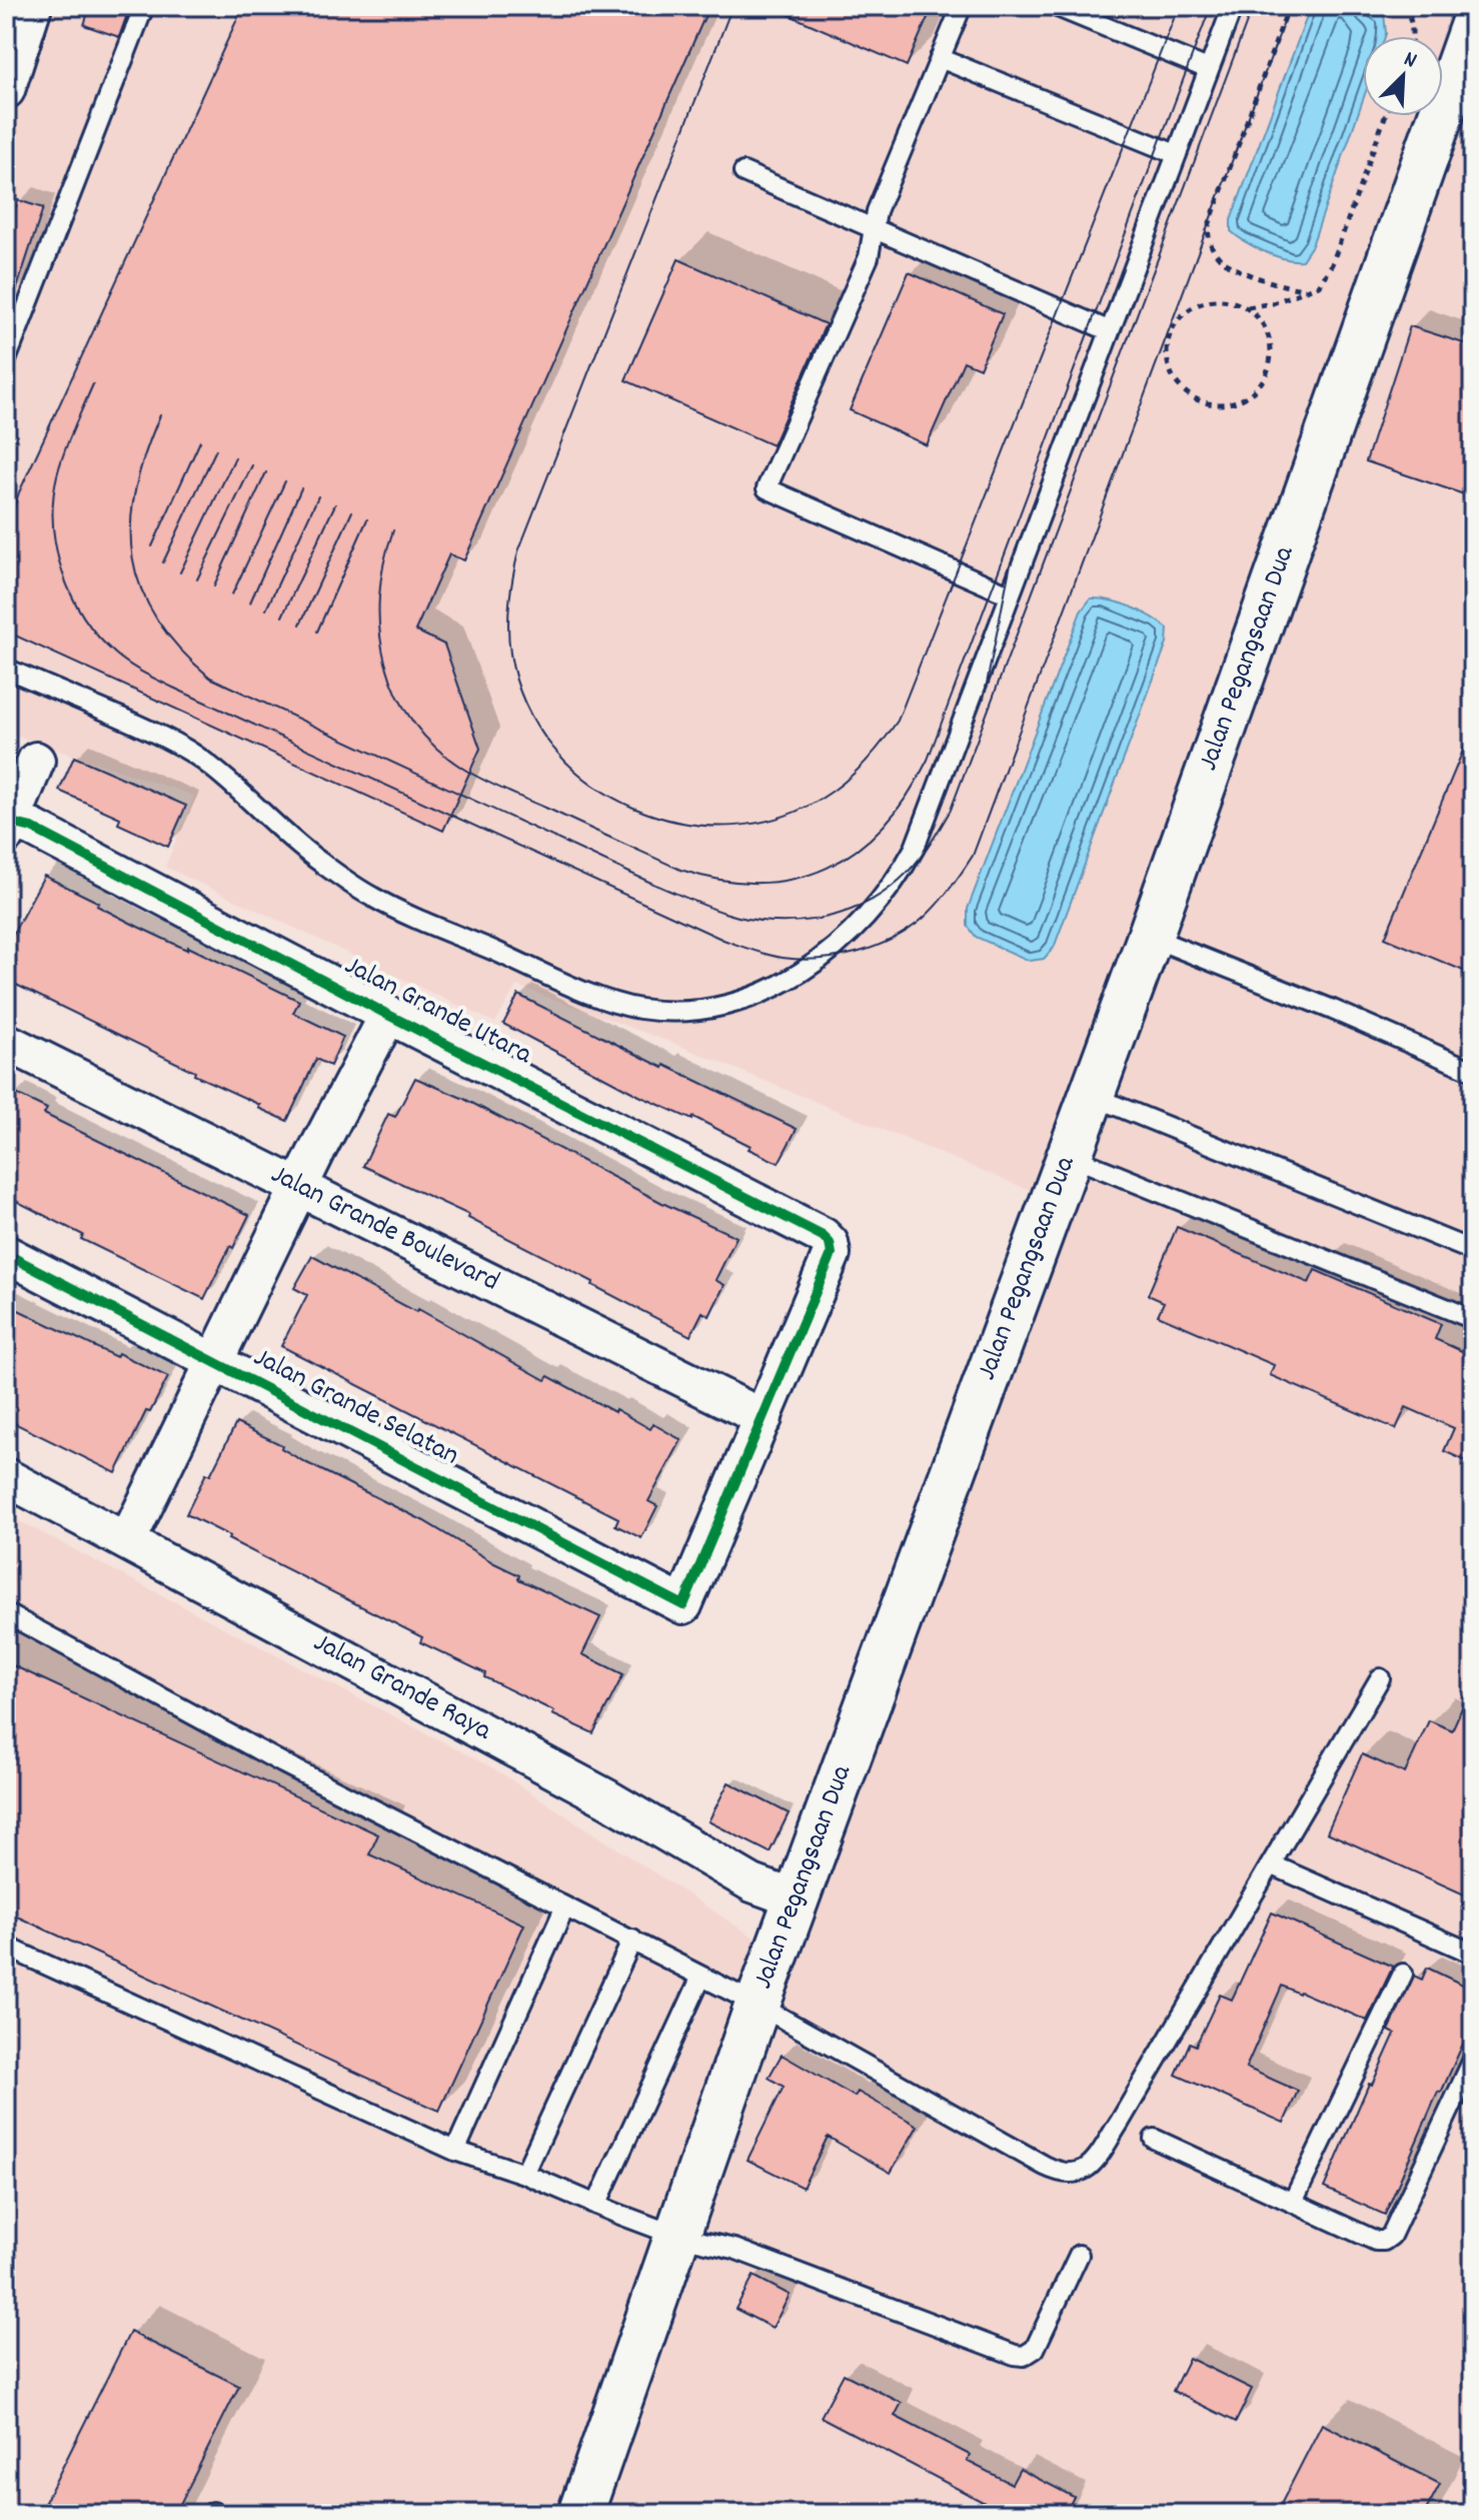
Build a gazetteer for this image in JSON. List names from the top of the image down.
{
  "streets": {
    "main road": ["Jalan Pegangsaan Dua"],
    "street": [
      "Jalan Grande Utara",
      "Jalan Grande Boulevard",
      "Jalan Grande Selatan",
      "Jalan Grande Raya"
    ]
  },
  "crossings": [
    ["Jalan Pegangsaan Dua", "Jalan Grande Raya"],
    ["Jalan Grande Utara", "Jalan Grande Boulevard"],
    ["Jalan Grande Utara", "Jalan Grande Selatan"],
    ["Jalan Grande Boulevard", "Jalan Grande Selatan"]
  ],
  "north": "top right"
}
